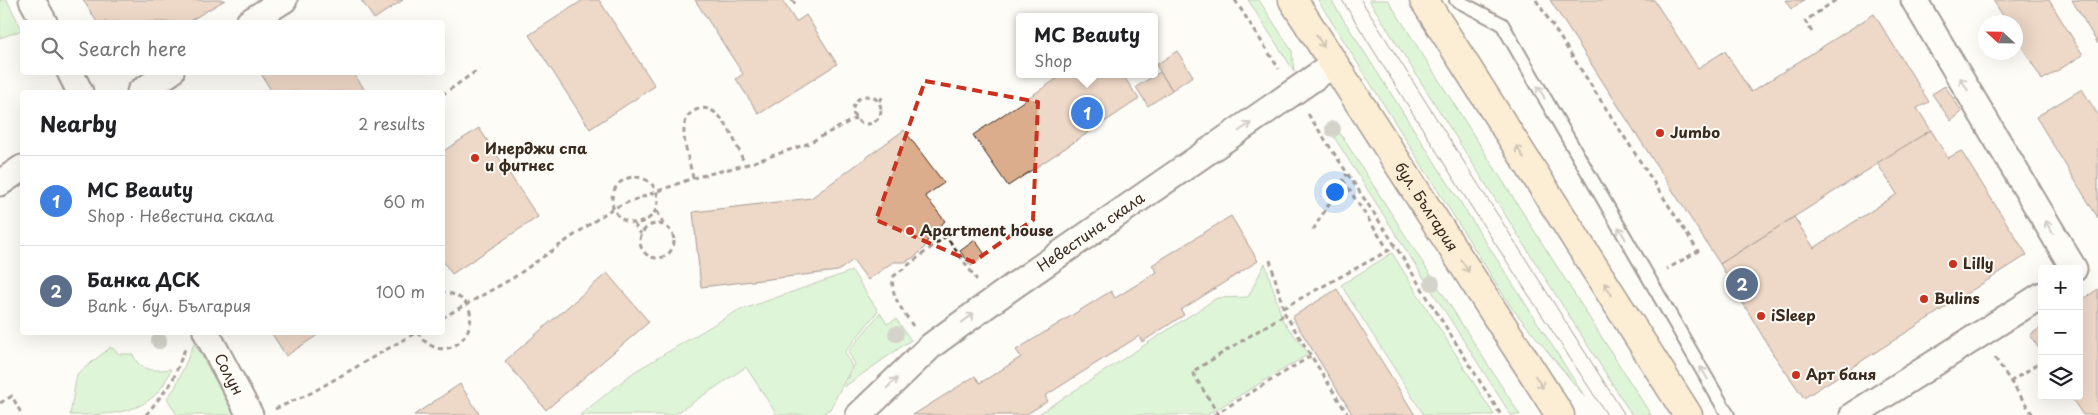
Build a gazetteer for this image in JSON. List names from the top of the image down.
{
  "streets": {
    "main road": ["бул. България"],
    "street": ["Невестина скала", "Солун"]
  },
  "crossings": [
    ["бул. България", "Невестина скала"]
  ],
  "one_way": ["Невестина скала"],
  "places": [
    "Jumbo",
    "Инерджи спа и фитнес",
    "Apartment house",
    "Lilly",
    "Bulins",
    "iSleep",
    "Арт баня"
  ],
  "north": "left",
  "page": {
    "popup": ["MC Beauty", "Shop"],
    "search": "Search here",
    "heading": ["Nearby", "2 results"],
    "pins": ["1", "2"],
    "list": [
      {
        "mark": "1",
        "name": "MC Beauty",
        "note": "Shop · Невестина скала",
        "value": "60 m"
      },
      {
        "mark": "2",
        "name": "Банка ДСК",
        "note": "Bank · бул. България",
        "value": "100 m"
      }
    ],
    "map_buttons": ["+", "−"]
  }
}
